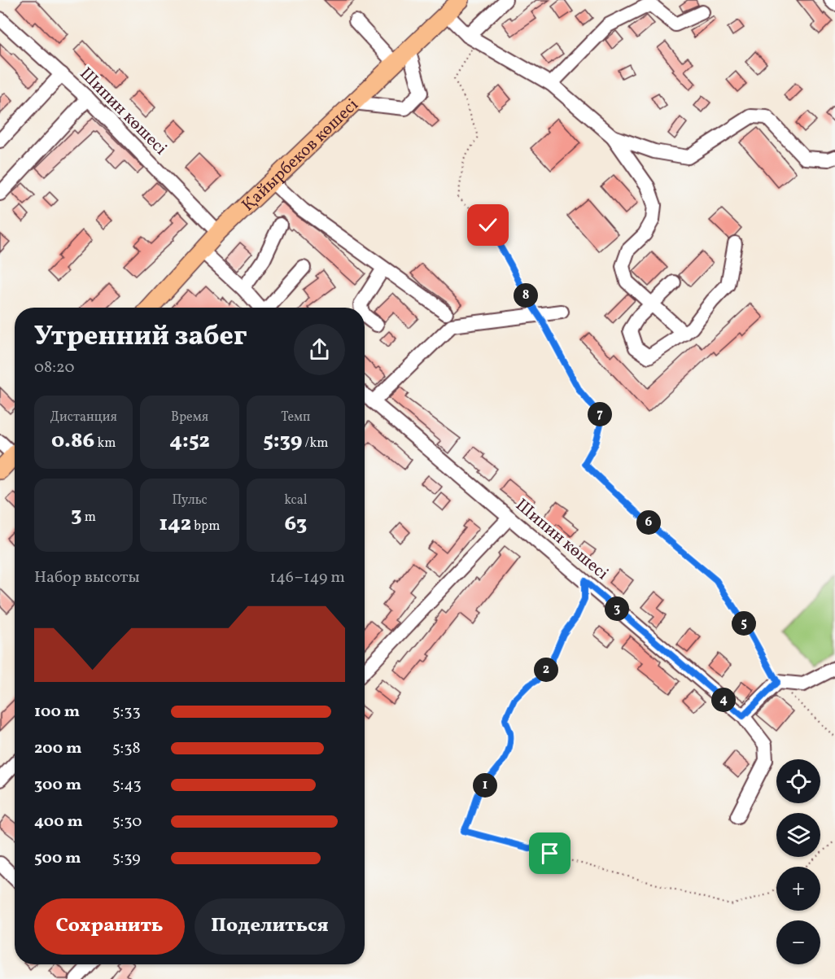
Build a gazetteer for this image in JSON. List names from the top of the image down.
{
  "streets": {
    "main road": ["Қайырбеков көшесі"],
    "street": ["Шипин көшесі"]
  },
  "crossings": [
    ["Шипин көшесі", "Қайырбеков көшесі"]
  ],
  "page": {
    "pins": [
      "8",
      "7",
      "6",
      "3",
      "5",
      "2",
      "4",
      "1"
    ],
    "heading": ["Утренний забег", "08:20"],
    "stats": [
      ["Дистанция", "0.86 km"],
      ["Время", "4:52"],
      ["Темп", "5:39 /km"],
      ["3 m"],
      ["Пульс", "142 bpm"],
      ["kcal", "63"]
    ],
    "chart": ["Набор высоты", "146–149 m"],
    "list": [
      {
        "name": "100 m",
        "note": "5:33"
      },
      {
        "name": "200 m",
        "note": "5:38"
      },
      {
        "name": "300 m",
        "note": "5:43"
      },
      {
        "name": "400 m",
        "note": "5:30"
      },
      {
        "name": "500 m",
        "note": "5:39"
      }
    ],
    "map_buttons": ["+", "−"],
    "buttons": ["Сохранить", "Поделиться"]
  }
}
